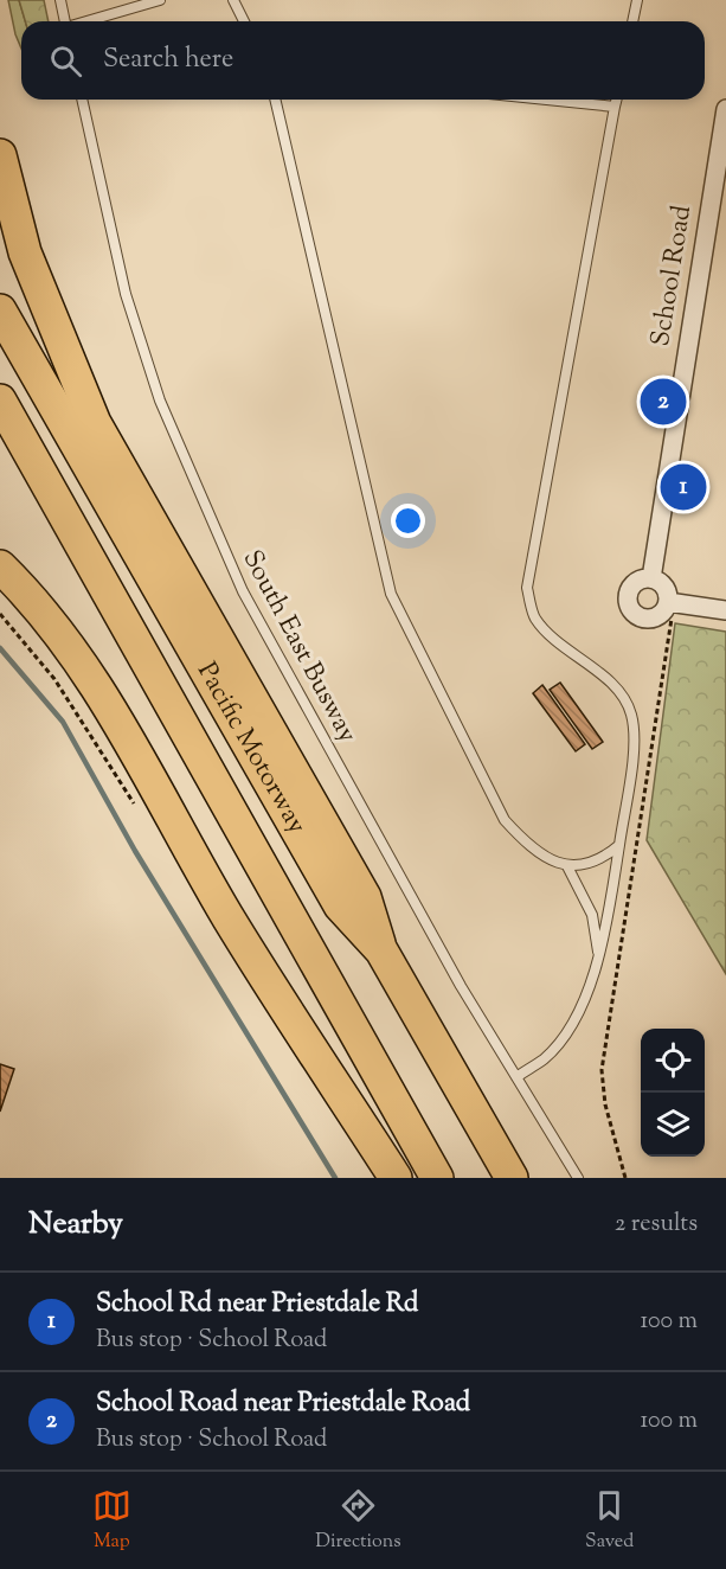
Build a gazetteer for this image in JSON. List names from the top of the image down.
{
  "streets": {
    "highway": ["Pacific Motorway"],
    "street": ["School Road"],
    "lane": ["South East Busway"]
  },
  "page": {
    "search": "Search here",
    "pins": ["2", "1"],
    "heading": ["Nearby", "2 results"],
    "list": [
      {
        "mark": "1",
        "name": "School Rd near Priestdale Rd",
        "note": "Bus stop · School Road",
        "value": "100 m"
      },
      {
        "mark": "2",
        "name": "School Road near Priestdale Road",
        "note": "Bus stop · School Road",
        "value": "100 m"
      }
    ],
    "nav": ["Map", "Directions", "Saved"]
  }
}
